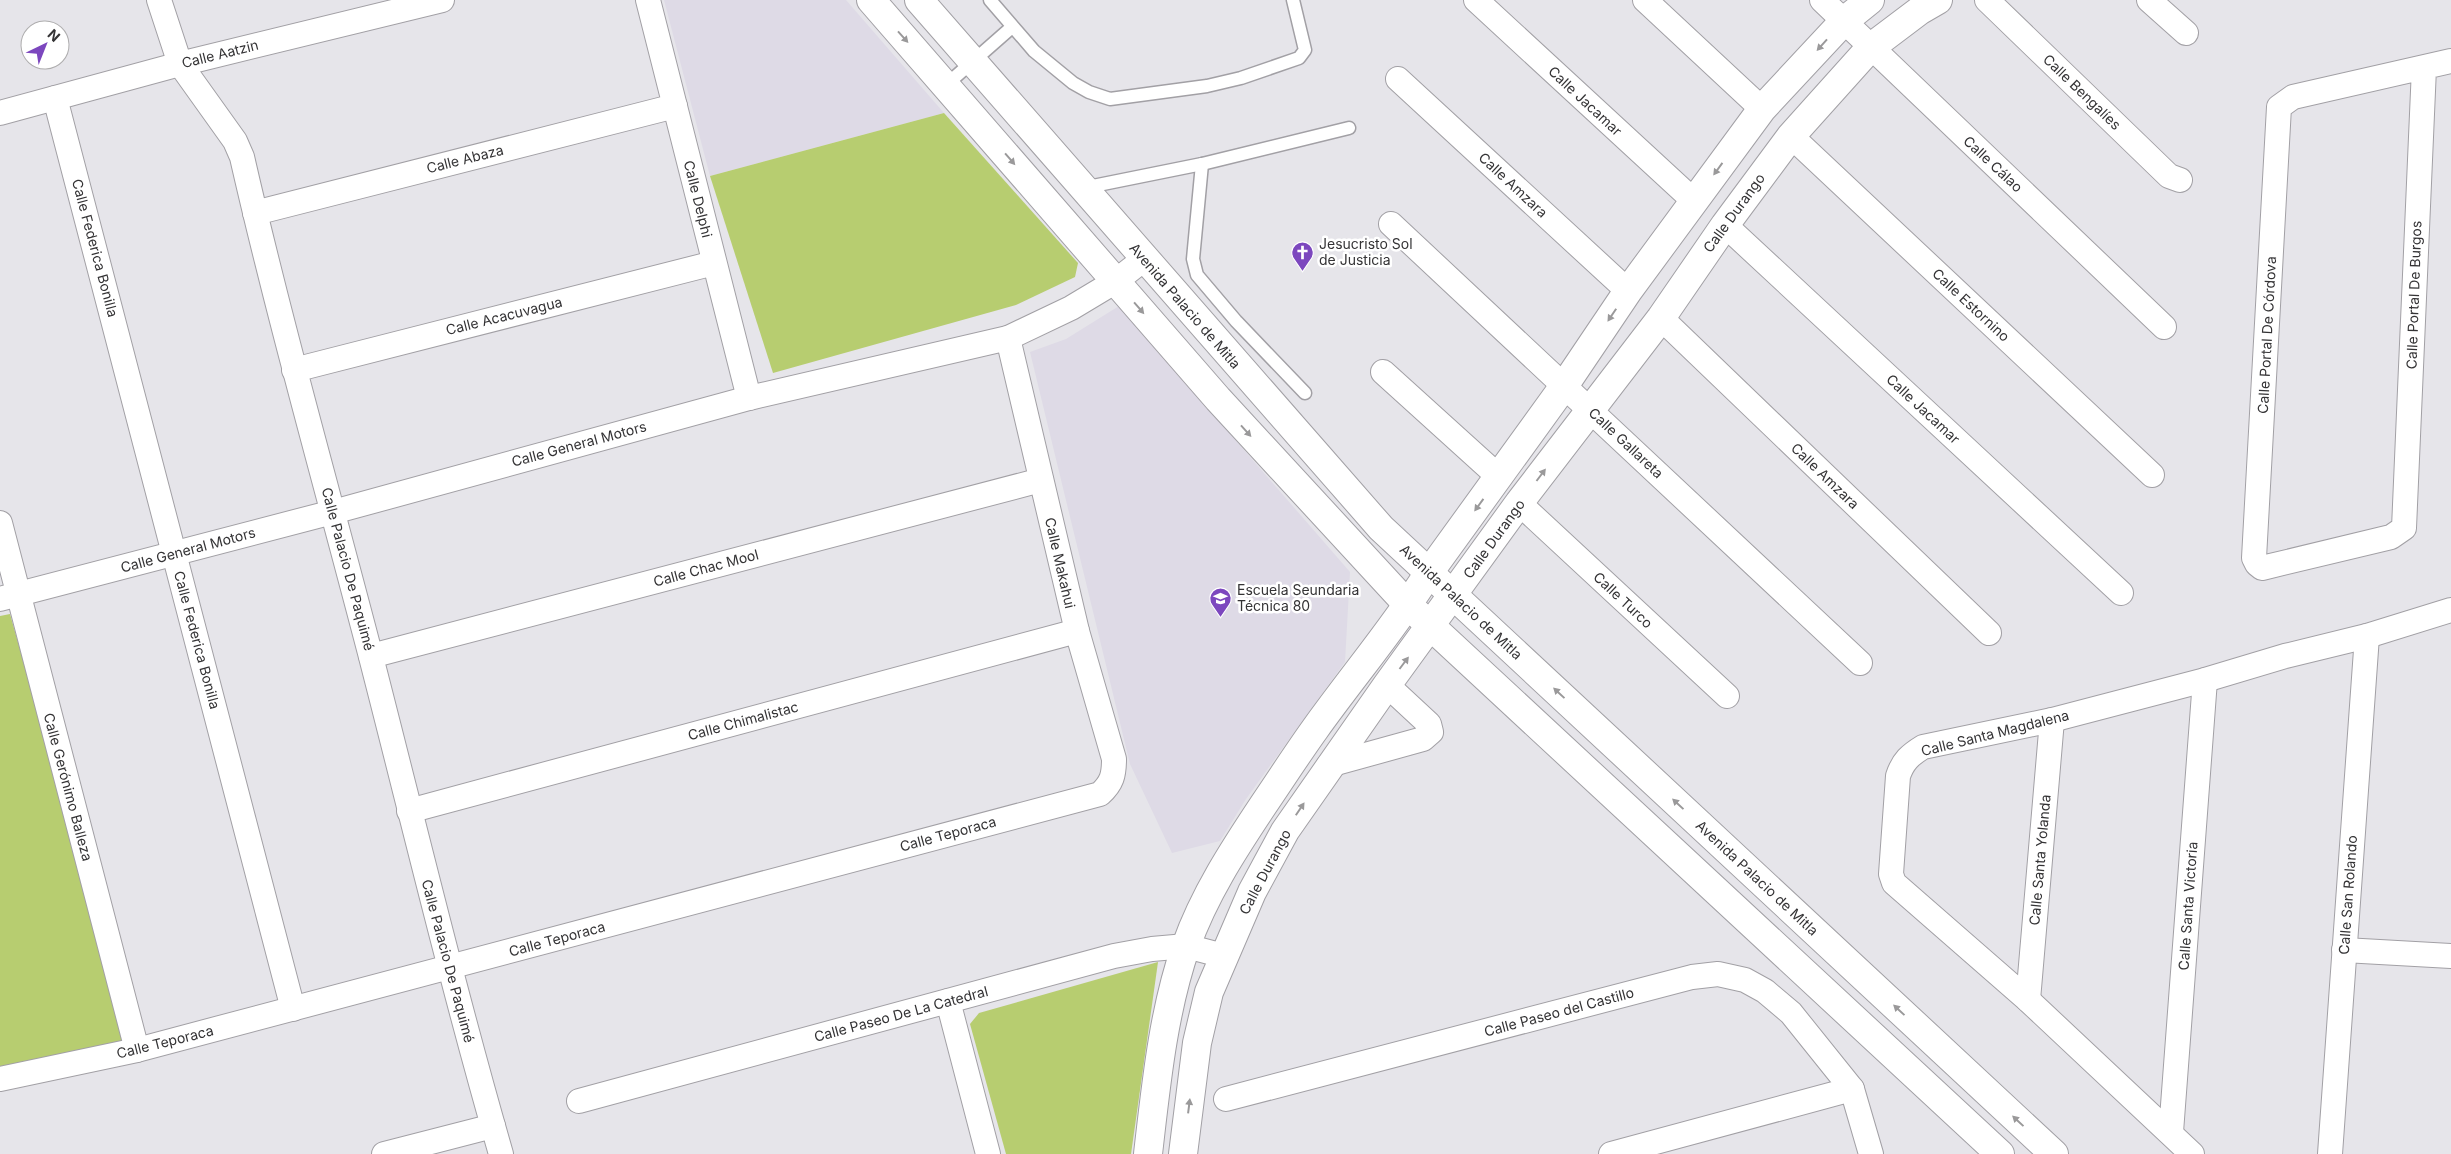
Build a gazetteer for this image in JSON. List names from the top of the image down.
{
  "streets": {
    "main road": ["Calle Durango", "Avenida Palacio de Mitla"],
    "street": [
      "Calle Aatzin",
      "Calle Bengalíes",
      "Calle Jacamar",
      "Calle Abaza",
      "Calle Cálao",
      "Calle Amzara",
      "Calle Delphi",
      "Calle Federica Bonilla",
      "Calle Portal De Burgos",
      "Calle Estornino",
      "Calle Acacuvagua",
      "Calle Portal De Córdova",
      "Calle Gallareta",
      "Calle General Motors",
      "Calle Makahui",
      "Calle Chac Mool",
      "Calle Palacio De Paquimé",
      "Calle Turco",
      "Calle Chimalistac",
      "Calle Santa Magdalena",
      "Calle Gerónimo Balleza",
      "Calle Teporaca",
      "Calle Santa Yolanda",
      "Calle San Rolando",
      "Calle Santa Victoria",
      "Calle Paseo del Castillo",
      "Calle Paseo De La Catedral"
    ]
  },
  "crossings": [
    ["Calle Aatzin", "Calle Federica Bonilla"],
    ["Calle Aatzin", "Calle Palacio De Paquimé"],
    ["Calle Jacamar", "Calle Durango"],
    ["Calle Abaza", "Calle Delphi"],
    ["Calle Abaza", "Calle Palacio De Paquimé"],
    ["Calle Cálao", "Calle Durango"],
    ["Calle Amzara", "Calle Durango"],
    ["Calle Delphi", "Calle Acacuvagua"],
    ["Calle Delphi", "Calle General Motors"],
    ["Calle Durango", "Calle Estornino"],
    ["Calle Durango", "Avenida Palacio de Mitla"],
    ["Calle Durango", "Calle Gallareta"],
    ["Calle Durango", "Calle Turco"],
    ["Calle Durango", "Calle Paseo De La Catedral"],
    ["Calle Federica Bonilla", "Calle General Motors"],
    ["Calle Federica Bonilla", "Calle Teporaca"],
    ["Calle Portal De Burgos", "Calle Portal De Córdova"],
    ["Avenida Palacio de Mitla", "Calle General Motors"],
    ["Calle Acacuvagua", "Calle Palacio De Paquimé"],
    ["Calle General Motors", "Calle Makahui"],
    ["Calle General Motors", "Calle Palacio De Paquimé"],
    ["Calle General Motors", "Calle Gerónimo Balleza"],
    ["Calle Makahui", "Calle Chac Mool"],
    ["Calle Makahui", "Calle Chimalistac"],
    ["Calle Makahui", "Calle Teporaca"],
    ["Calle Chac Mool", "Calle Palacio De Paquimé"],
    ["Calle Palacio De Paquimé", "Calle Chimalistac"],
    ["Calle Palacio De Paquimé", "Calle Teporaca"],
    ["Calle Santa Magdalena", "Calle Santa Yolanda"],
    ["Calle Santa Magdalena", "Calle San Rolando"],
    ["Calle Santa Magdalena", "Calle Santa Victoria"],
    ["Calle Gerónimo Balleza", "Calle Teporaca"]
  ],
  "places": {
    "church": ["Jesucristo Sol de Justicia"],
    "school or university": ["Escuela Seundaria Técnica 80"]
  },
  "north": "top right"
}
